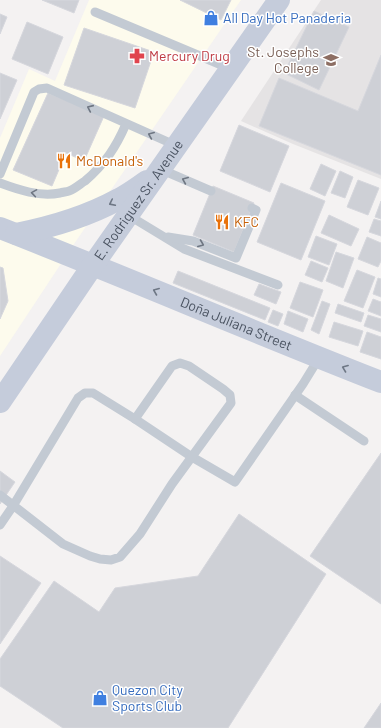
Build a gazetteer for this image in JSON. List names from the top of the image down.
{
  "streets": {
    "main road": ["E. Rodriguez Sr. Avenue", "Doña Juliana Street"]
  },
  "crossings": [
    ["E. Rodriguez Sr. Avenue", "Doña Juliana Street"]
  ],
  "one_way": ["Doña Juliana Street"],
  "places": {
    "shop": ["All Day Hot Panaderia", "Quezon City Sports Club"],
    "pharmacy": ["Mercury Drug"],
    "school or university": ["St. Josephs College"],
    "restaurant": ["McDonald's", "KFC"]
  }
}
